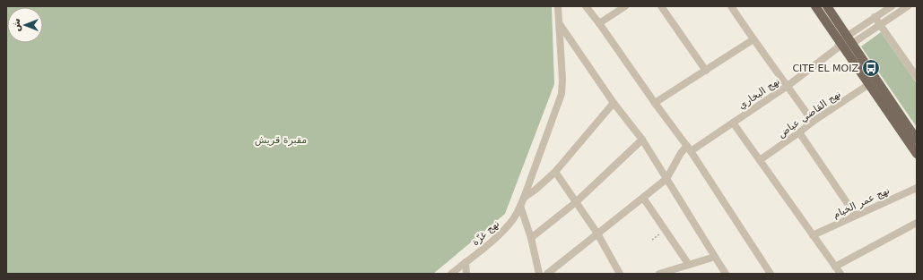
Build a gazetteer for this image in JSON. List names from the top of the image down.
{
  "streets": {
    "street": [
      "نهج البخاري",
      "نهج القاضي عياض",
      "نهج عمر الخيام",
      "نهج غزّة"
    ]
  },
  "parks": ["مقبرة قريش"],
  "places": {
    "bus stop": ["CITE EL MOIZ"]
  },
  "north": "left"
}
